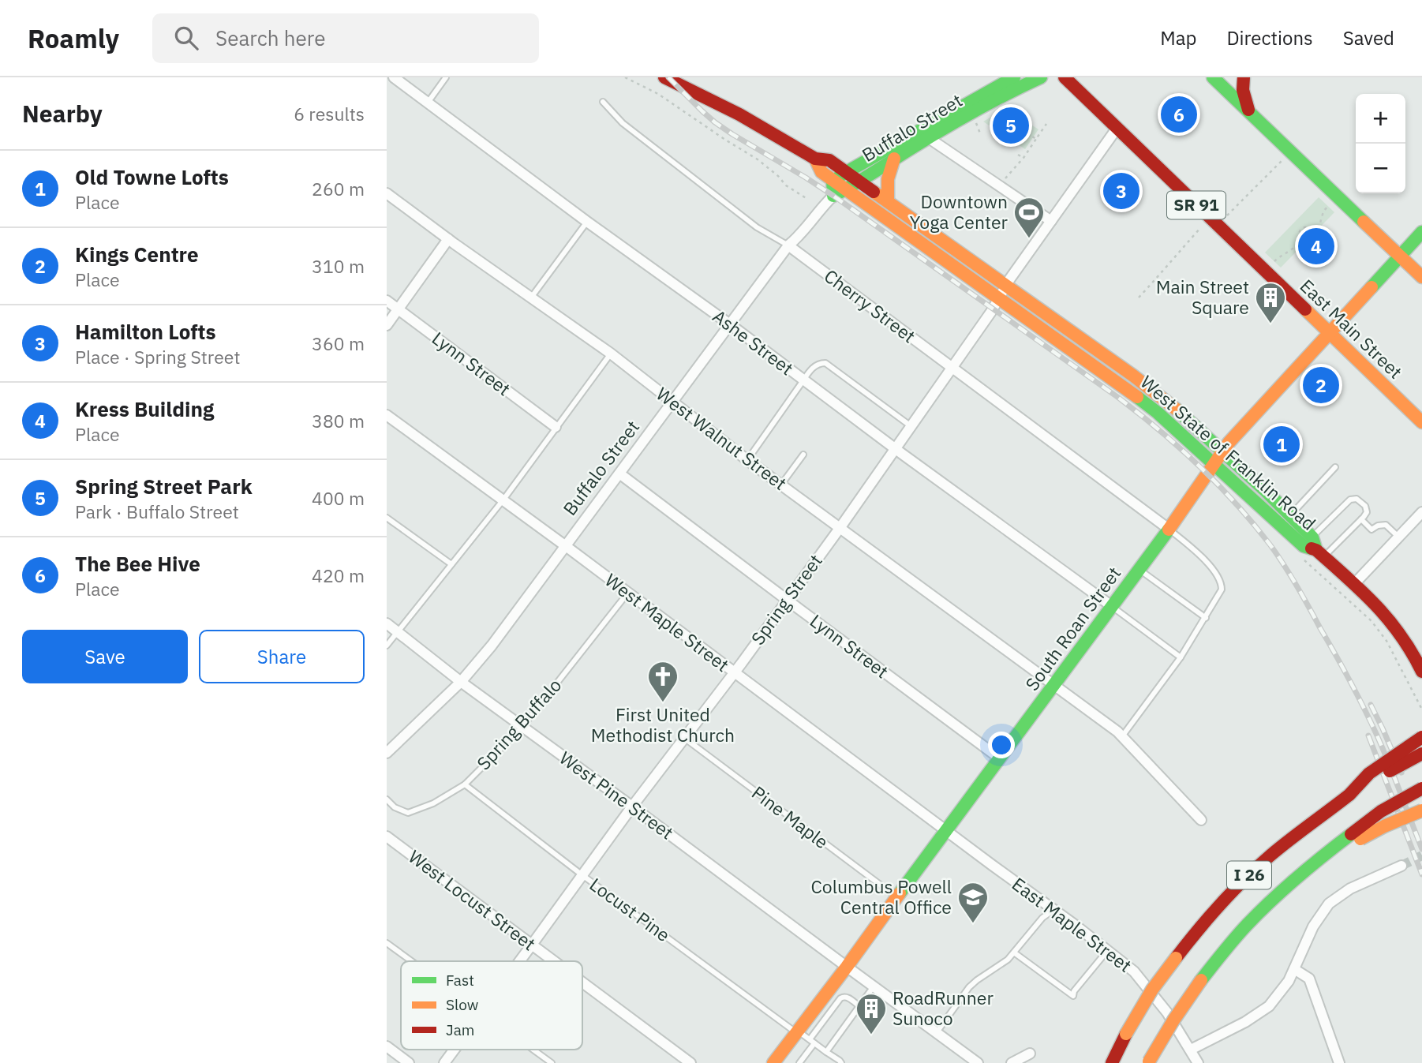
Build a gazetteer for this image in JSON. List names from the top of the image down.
{
  "streets": {
    "main road": [
      "Buffalo Street",
      "SR 91",
      "East Main Street",
      "West State of Franklin Road",
      "South Roan Street",
      "I 26"
    ],
    "street": [
      "Cherry Street",
      "Ashe Street",
      "Lynn Street",
      "West Walnut Street",
      "Spring Street",
      "West Maple Street",
      "West Pine Street",
      "West Locust Street",
      "East Maple Street"
    ],
    "lane": ["Spring Buffalo", "Pine Maple", "Locust Pine"]
  },
  "crossings": [
    ["Buffalo Street", "Cherry Street"],
    ["Buffalo Street", "Ashe Street"],
    ["Buffalo Street", "Lynn Street"],
    ["Buffalo Street", "West Walnut Street"],
    ["Buffalo Street", "West State of Franklin Road"],
    ["Buffalo Street", "West Maple Street"],
    ["Buffalo Street", "West Pine Street"],
    ["Cherry Street", "Spring Street"],
    ["Cherry Street", "South Roan Street"],
    ["East Main Street", "Spring Street"],
    ["East Main Street", "South Roan Street"],
    ["Ashe Street", "Spring Street"],
    ["Ashe Street", "South Roan Street"],
    ["Lynn Street", "Spring Street"],
    ["Lynn Street", "South Roan Street"],
    ["West Walnut Street", "Spring Street"],
    ["West Walnut Street", "South Roan Street"],
    ["West State of Franklin Road", "Spring Street"],
    ["West State of Franklin Road", "South Roan Street"],
    ["Spring Street", "West Maple Street"],
    ["Spring Street", "West Pine Street"],
    ["Spring Street", "Pine Maple"],
    ["Spring Street", "West Locust Street"],
    ["Spring Street", "Locust Pine"],
    ["West Maple Street", "South Roan Street"],
    ["West Maple Street", "Spring Buffalo"],
    ["West Maple Street", "East Maple Street"],
    ["South Roan Street", "West Pine Street"],
    ["South Roan Street", "Pine Maple"],
    ["South Roan Street", "Locust Pine"],
    ["South Roan Street", "East Maple Street"],
    ["Spring Buffalo", "West Pine Street"],
    ["Spring Buffalo", "Locust Pine"]
  ],
  "places": {
    "sports": ["Downtown Yoga Center"],
    "building": ["Main Street Square", "RoadRunner Sunoco"],
    "church": ["First United Methodist Church"],
    "school or university": ["Columbus Powell Central Office"]
  },
  "legend": ["Fast", "Slow", "Jam"],
  "page": {
    "header": "Roamly",
    "search": "Search here",
    "nav": ["Map", "Directions", "Saved"],
    "heading": ["Nearby", "6 results"],
    "pins": [
      "6",
      "5",
      "3",
      "4",
      "2",
      "1"
    ],
    "map_buttons": ["+", "−"],
    "list": [
      {
        "mark": "1",
        "name": "Old Towne Lofts",
        "note": "Place",
        "value": "260 m"
      },
      {
        "mark": "2",
        "name": "Kings Centre",
        "note": "Place",
        "value": "310 m"
      },
      {
        "mark": "3",
        "name": "Hamilton Lofts",
        "note": "Place · Spring Street",
        "value": "360 m"
      },
      {
        "mark": "4",
        "name": "Kress Building",
        "note": "Place",
        "value": "380 m"
      },
      {
        "mark": "5",
        "name": "Spring Street Park",
        "note": "Park · Buffalo Street",
        "value": "400 m"
      },
      {
        "mark": "6",
        "name": "The Bee Hive",
        "note": "Place",
        "value": "420 m"
      }
    ],
    "buttons": ["Save", "Share"]
  }
}
